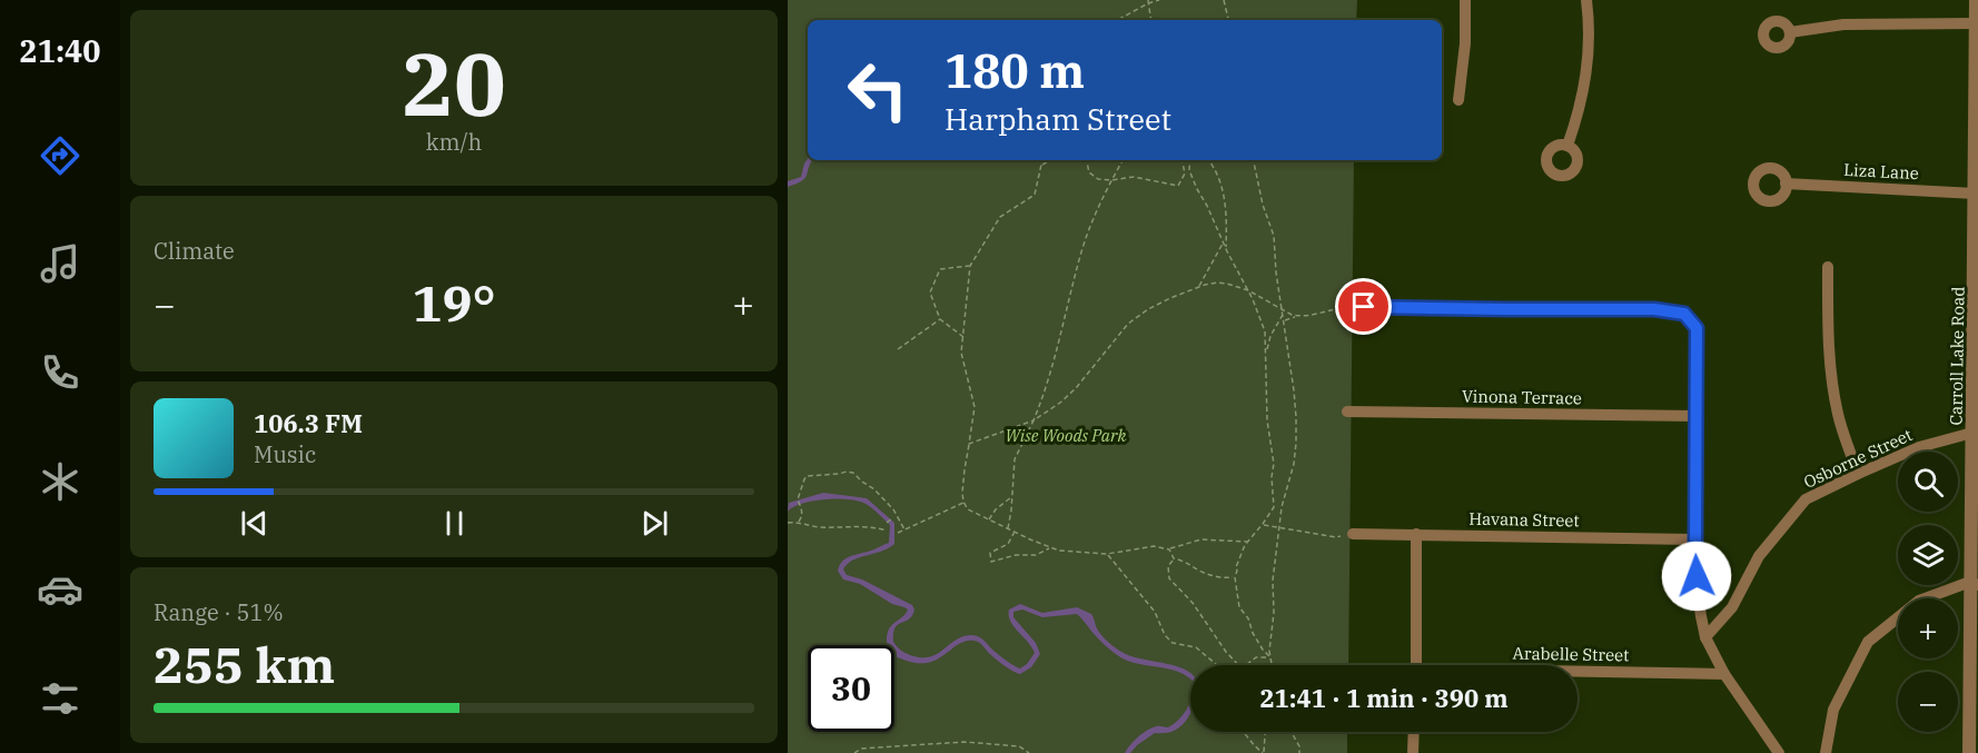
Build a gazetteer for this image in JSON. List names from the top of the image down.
{
  "streets": {
    "street": [
      "Liza Lane",
      "Carroll Lake Road",
      "Vinona Terrace",
      "Osborne Street",
      "Havana Street",
      "Arabelle Street"
    ]
  },
  "crossings": [
    ["Liza Lane", "Carroll Lake Road"],
    ["Carroll Lake Road", "Osborne Street"]
  ],
  "parks": ["Wise Woods Park"],
  "page": {
    "tabs": "21:40",
    "tile": [
      ["20", "km/h"],
      "Climate",
      ["Range · 51%", "255 km"]
    ],
    "turn": ["180 m", "Harpham Street"],
    "heat": ["−", "19°", "+"],
    "song": ["106.3 FM", "Music"],
    "map_buttons": ["+", "−"],
    "limit": "30",
    "trip": "21:41 · 1 min · 390 m"
  }
}
